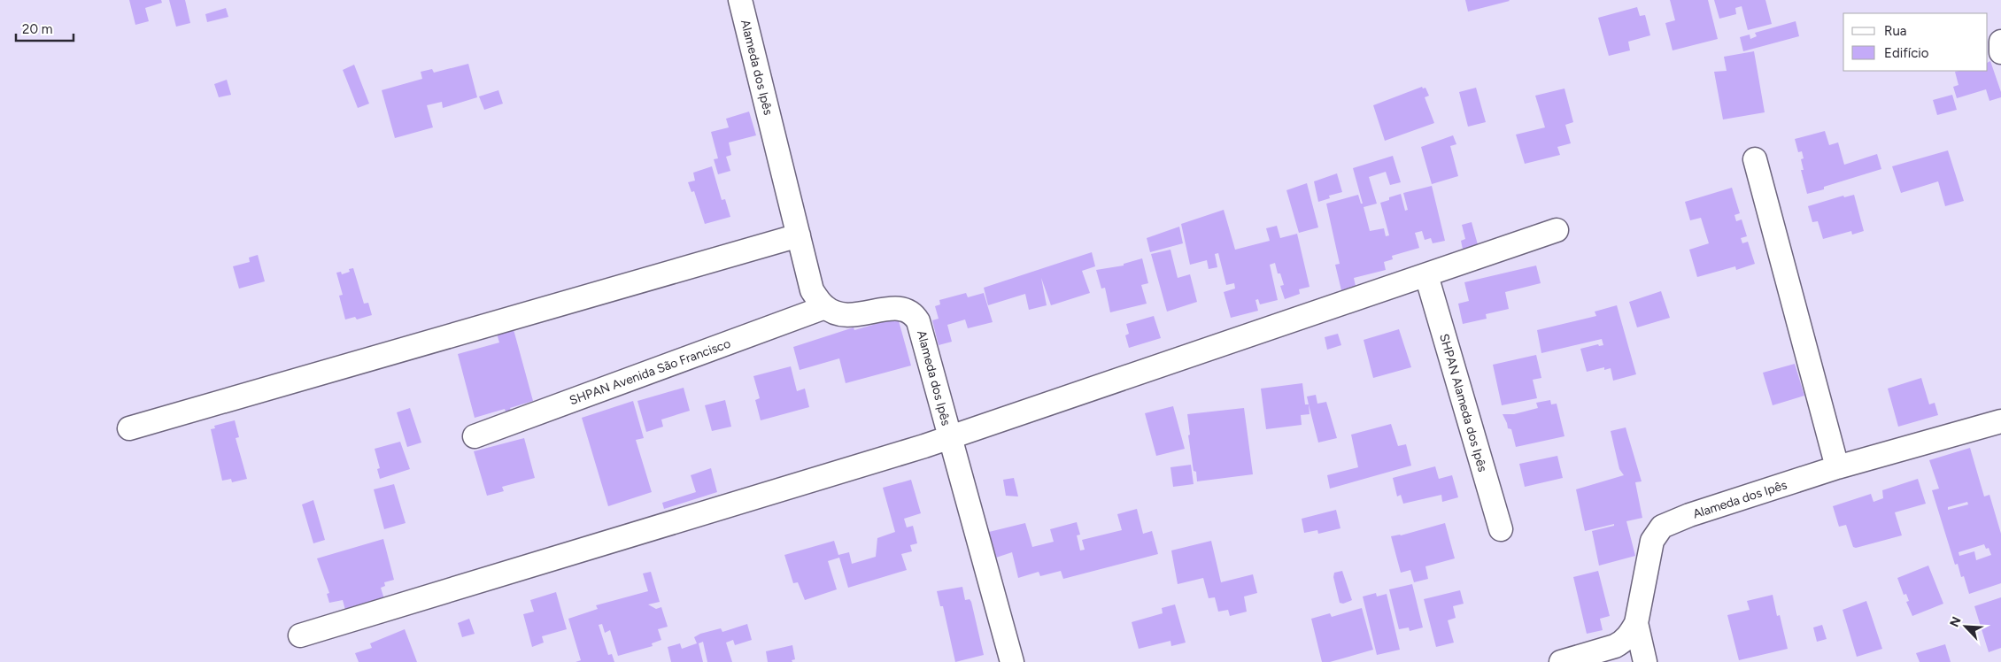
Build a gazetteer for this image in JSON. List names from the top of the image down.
{
  "streets": {
    "street": ["Alameda dos Ipês", "SHPAN Avenida São Francisco", "SHPAN Alameda dos Ipês"]
  },
  "crossings": [
    ["Alameda dos Ipês", "SHPAN Avenida São Francisco"]
  ],
  "legend": ["Rua", "Edifício"],
  "scale_bar": "20 m",
  "north": "top left"
}
